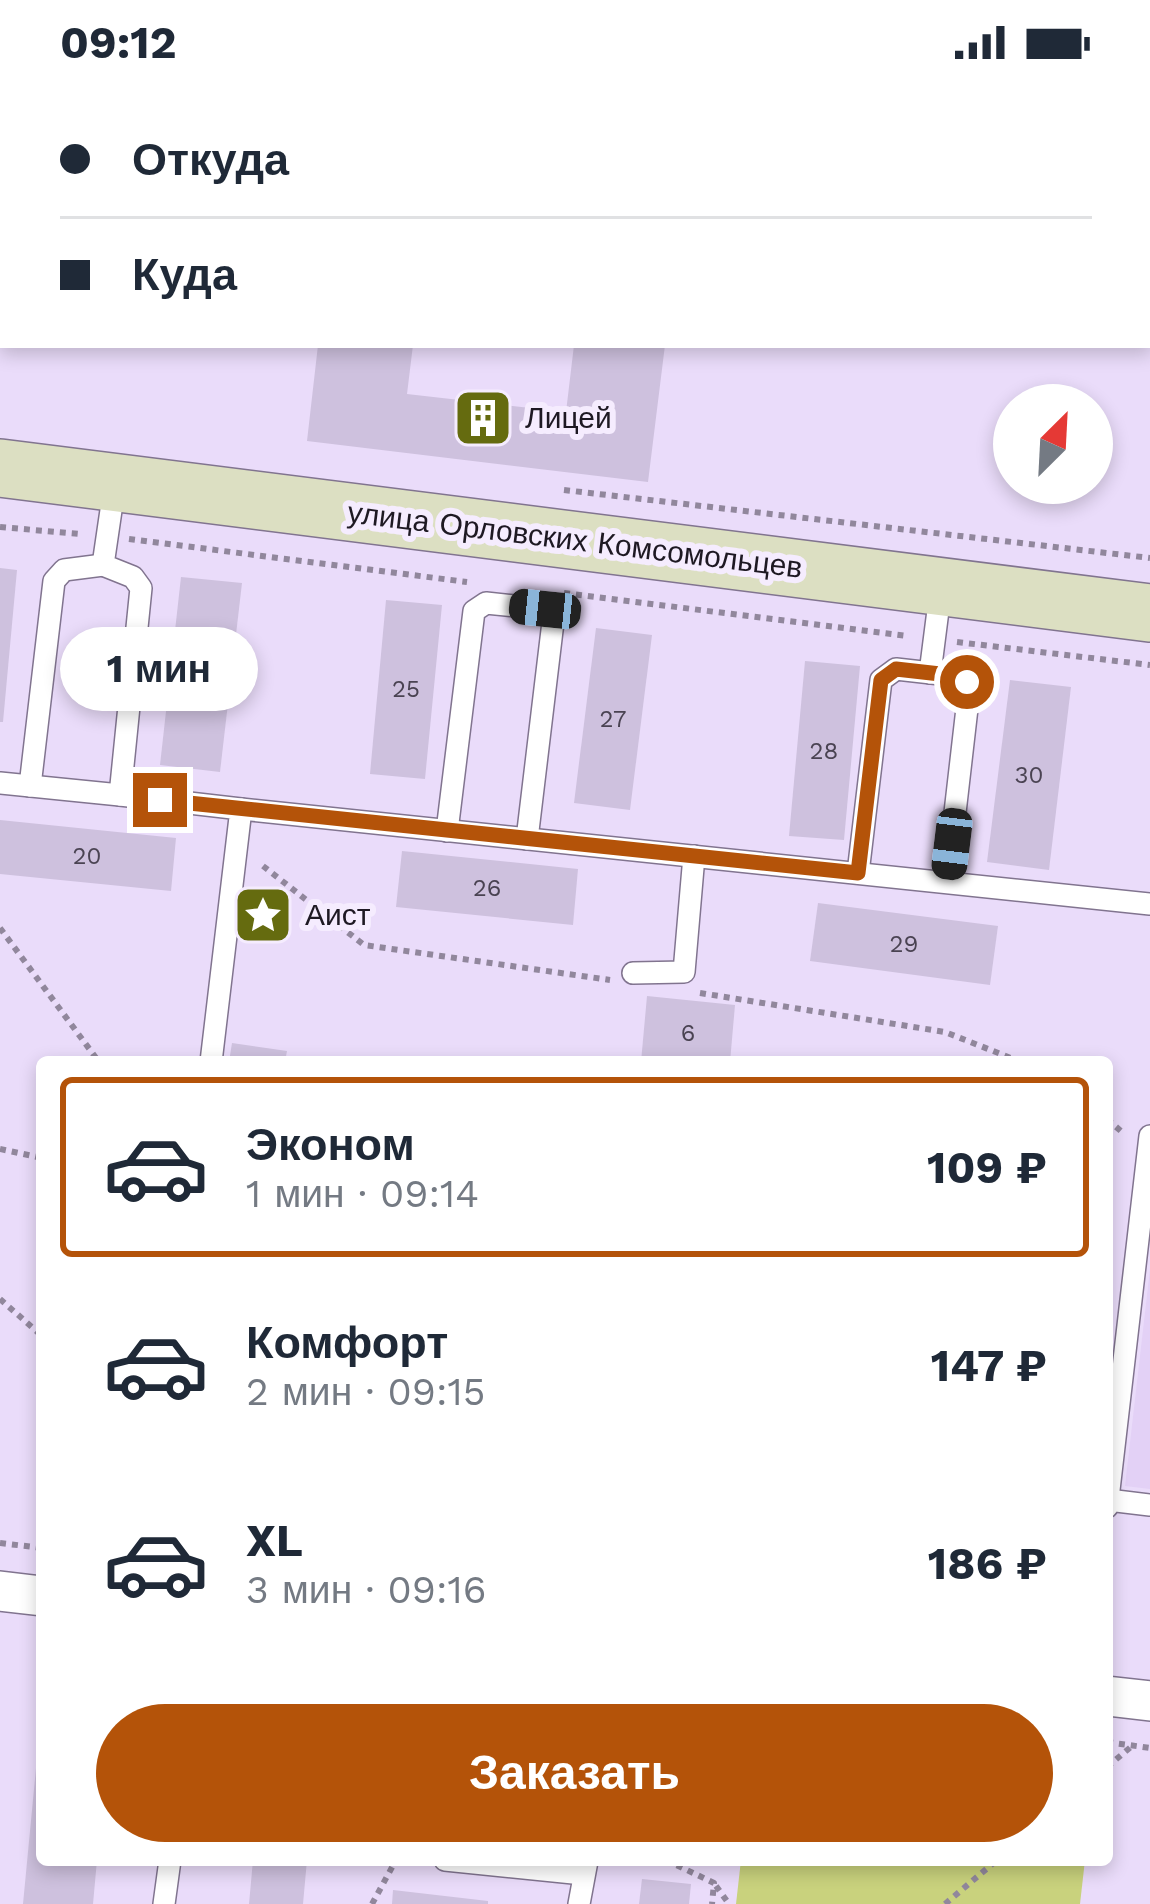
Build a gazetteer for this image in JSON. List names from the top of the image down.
{
  "streets": {
    "street": ["улица Орловских Комсомольцев"]
  },
  "places": {
    "building": ["Лицей"],
    "place": ["Аист"]
  },
  "house_numbers": [
    "25",
    "27",
    "28",
    "30",
    "20",
    "26",
    "29",
    "6"
  ],
  "north": "top right",
  "page": {
    "status": "09:12",
    "banner": ["Откуда", "Куда"],
    "bubble": "1 мин",
    "list": [
      {
        "name": "Эконом",
        "note": "1 мин · 09:14",
        "value": "109 ₽"
      },
      {
        "name": "Комфорт",
        "note": "2 мин · 09:15",
        "value": "147 ₽"
      },
      {
        "name": "XL",
        "note": "3 мин · 09:16",
        "value": "186 ₽"
      }
    ],
    "buttons": "Заказать"
  }
}
